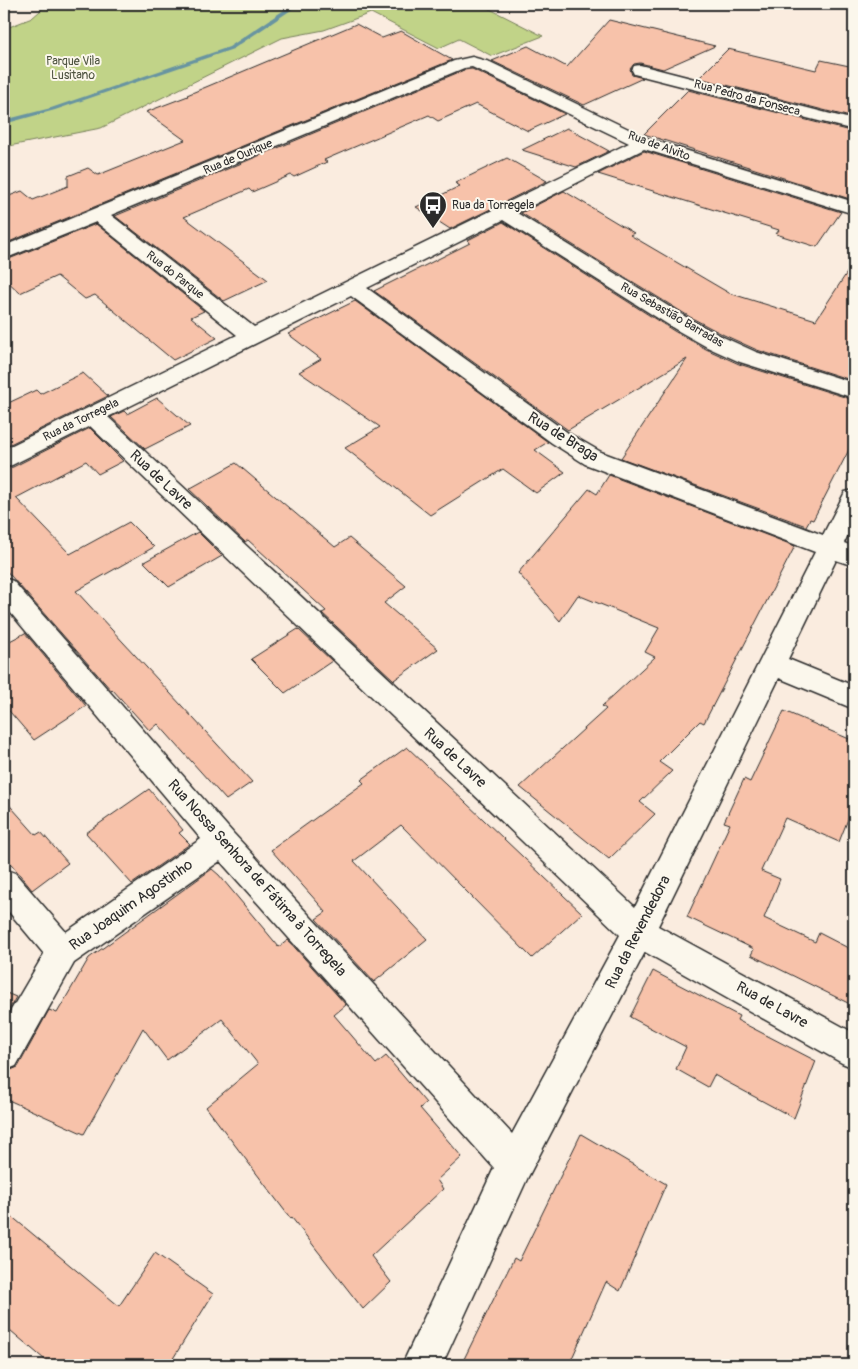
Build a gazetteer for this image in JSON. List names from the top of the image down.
{
  "streets": {
    "street": [
      "Rua Pedro da Fonseca",
      "Rua de Alvito",
      "Rua de Ourique",
      "Rua do Parque",
      "Rua Sebastião Barradas",
      "Rua da Torregela",
      "Rua de Braga",
      "Rua de Lavre",
      "Rua Nossa Senhora de Fátima à Torregela",
      "Rua Joaquim Agostinho",
      "Rua da Revendedora"
    ]
  },
  "crossings": [
    ["Rua de Alvito", "Rua de Ourique"],
    ["Rua de Alvito", "Rua da Torregela"],
    ["Rua de Ourique", "Rua do Parque"],
    ["Rua do Parque", "Rua da Torregela"],
    ["Rua Sebastião Barradas", "Rua da Torregela"],
    ["Rua da Torregela", "Rua de Braga"],
    ["Rua da Torregela", "Rua de Lavre"],
    ["Rua de Braga", "Rua da Revendedora"],
    ["Rua de Lavre", "Rua da Revendedora"],
    ["Rua Nossa Senhora de Fátima à Torregela", "Rua Joaquim Agostinho"],
    ["Rua Nossa Senhora de Fátima à Torregela", "Rua da Revendedora"]
  ],
  "parks": ["Parque Vila Lusitano"],
  "places": {
    "bus stop": ["Rua da Torregela"]
  }
}
